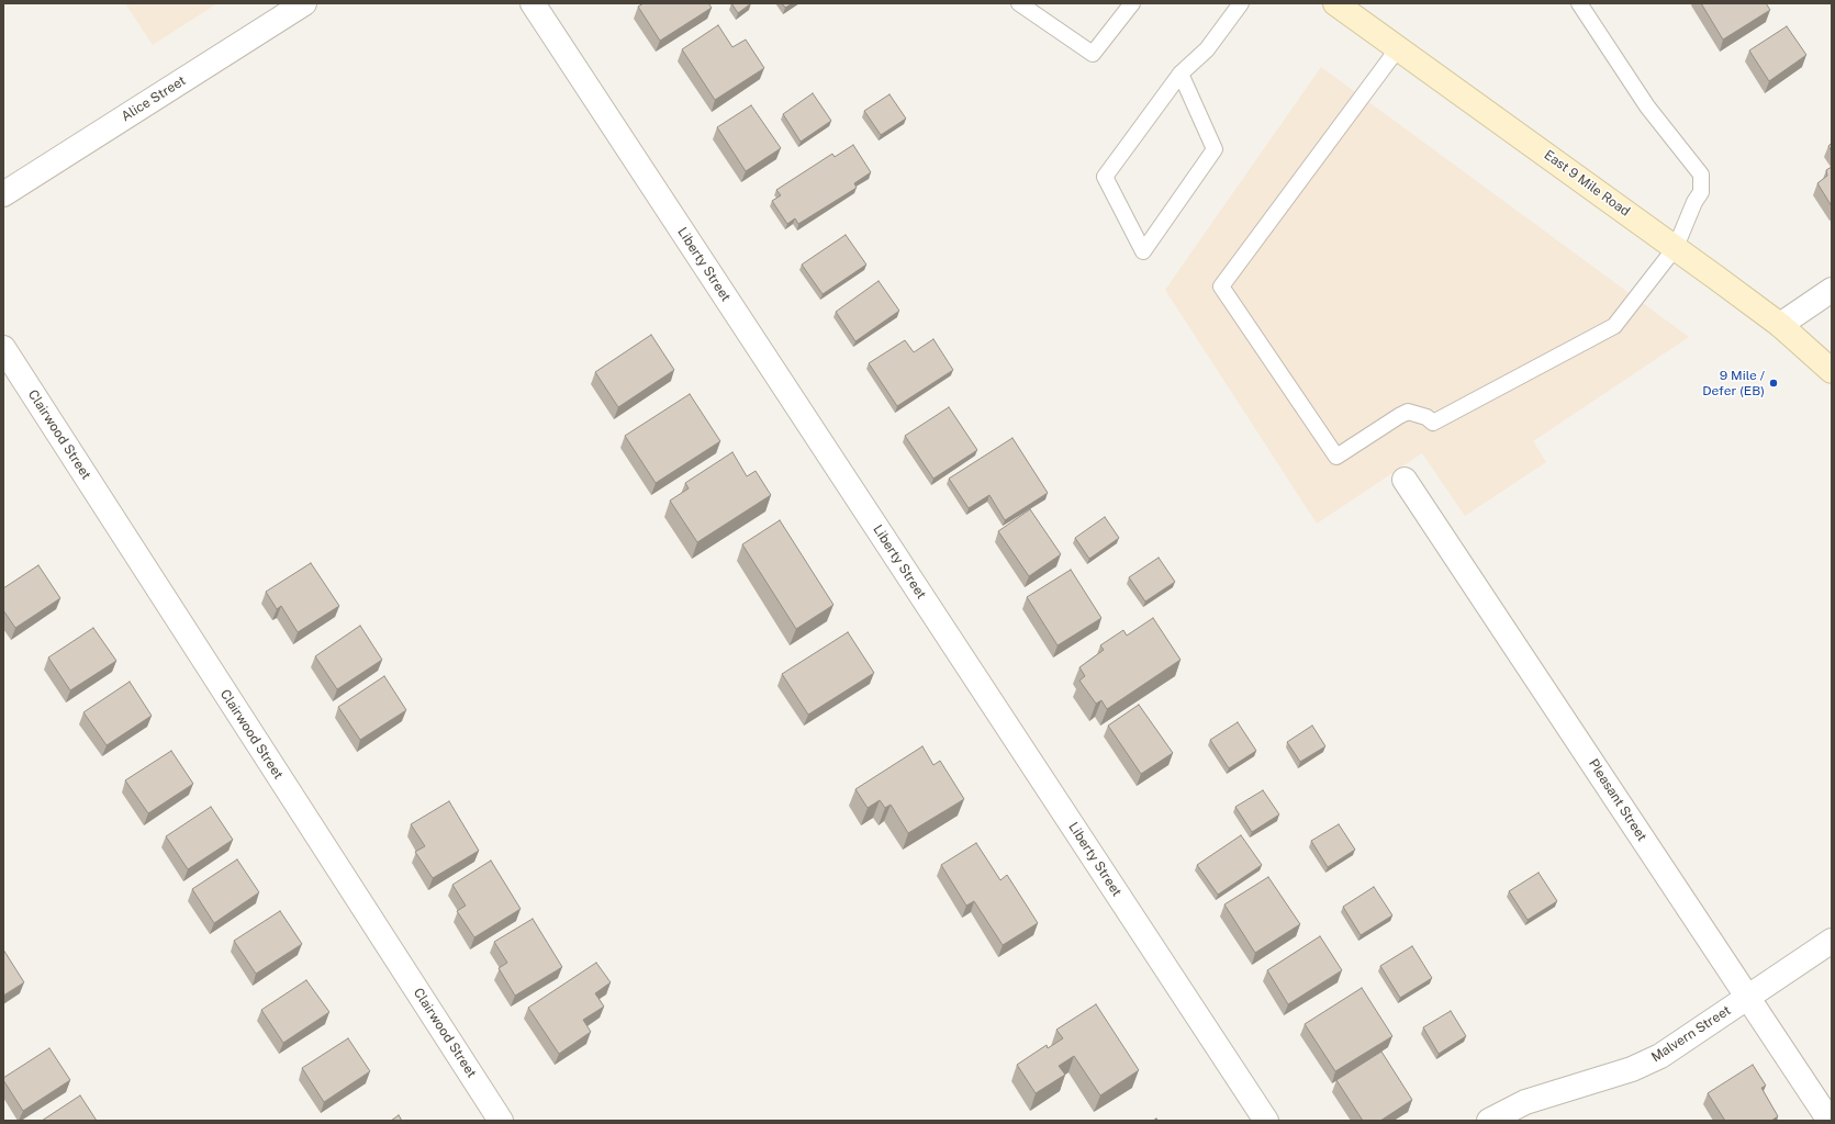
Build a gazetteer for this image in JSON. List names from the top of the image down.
{
  "streets": {
    "main road": ["East 9 Mile Road"],
    "street": [
      "Alice Street",
      "Liberty Street",
      "Clairwood Street",
      "Pleasant Street",
      "Malvern Street"
    ]
  },
  "crossings": [
    ["Pleasant Street", "Malvern Street"]
  ],
  "places": ["9 Mile / Defer (EB)"]
}
